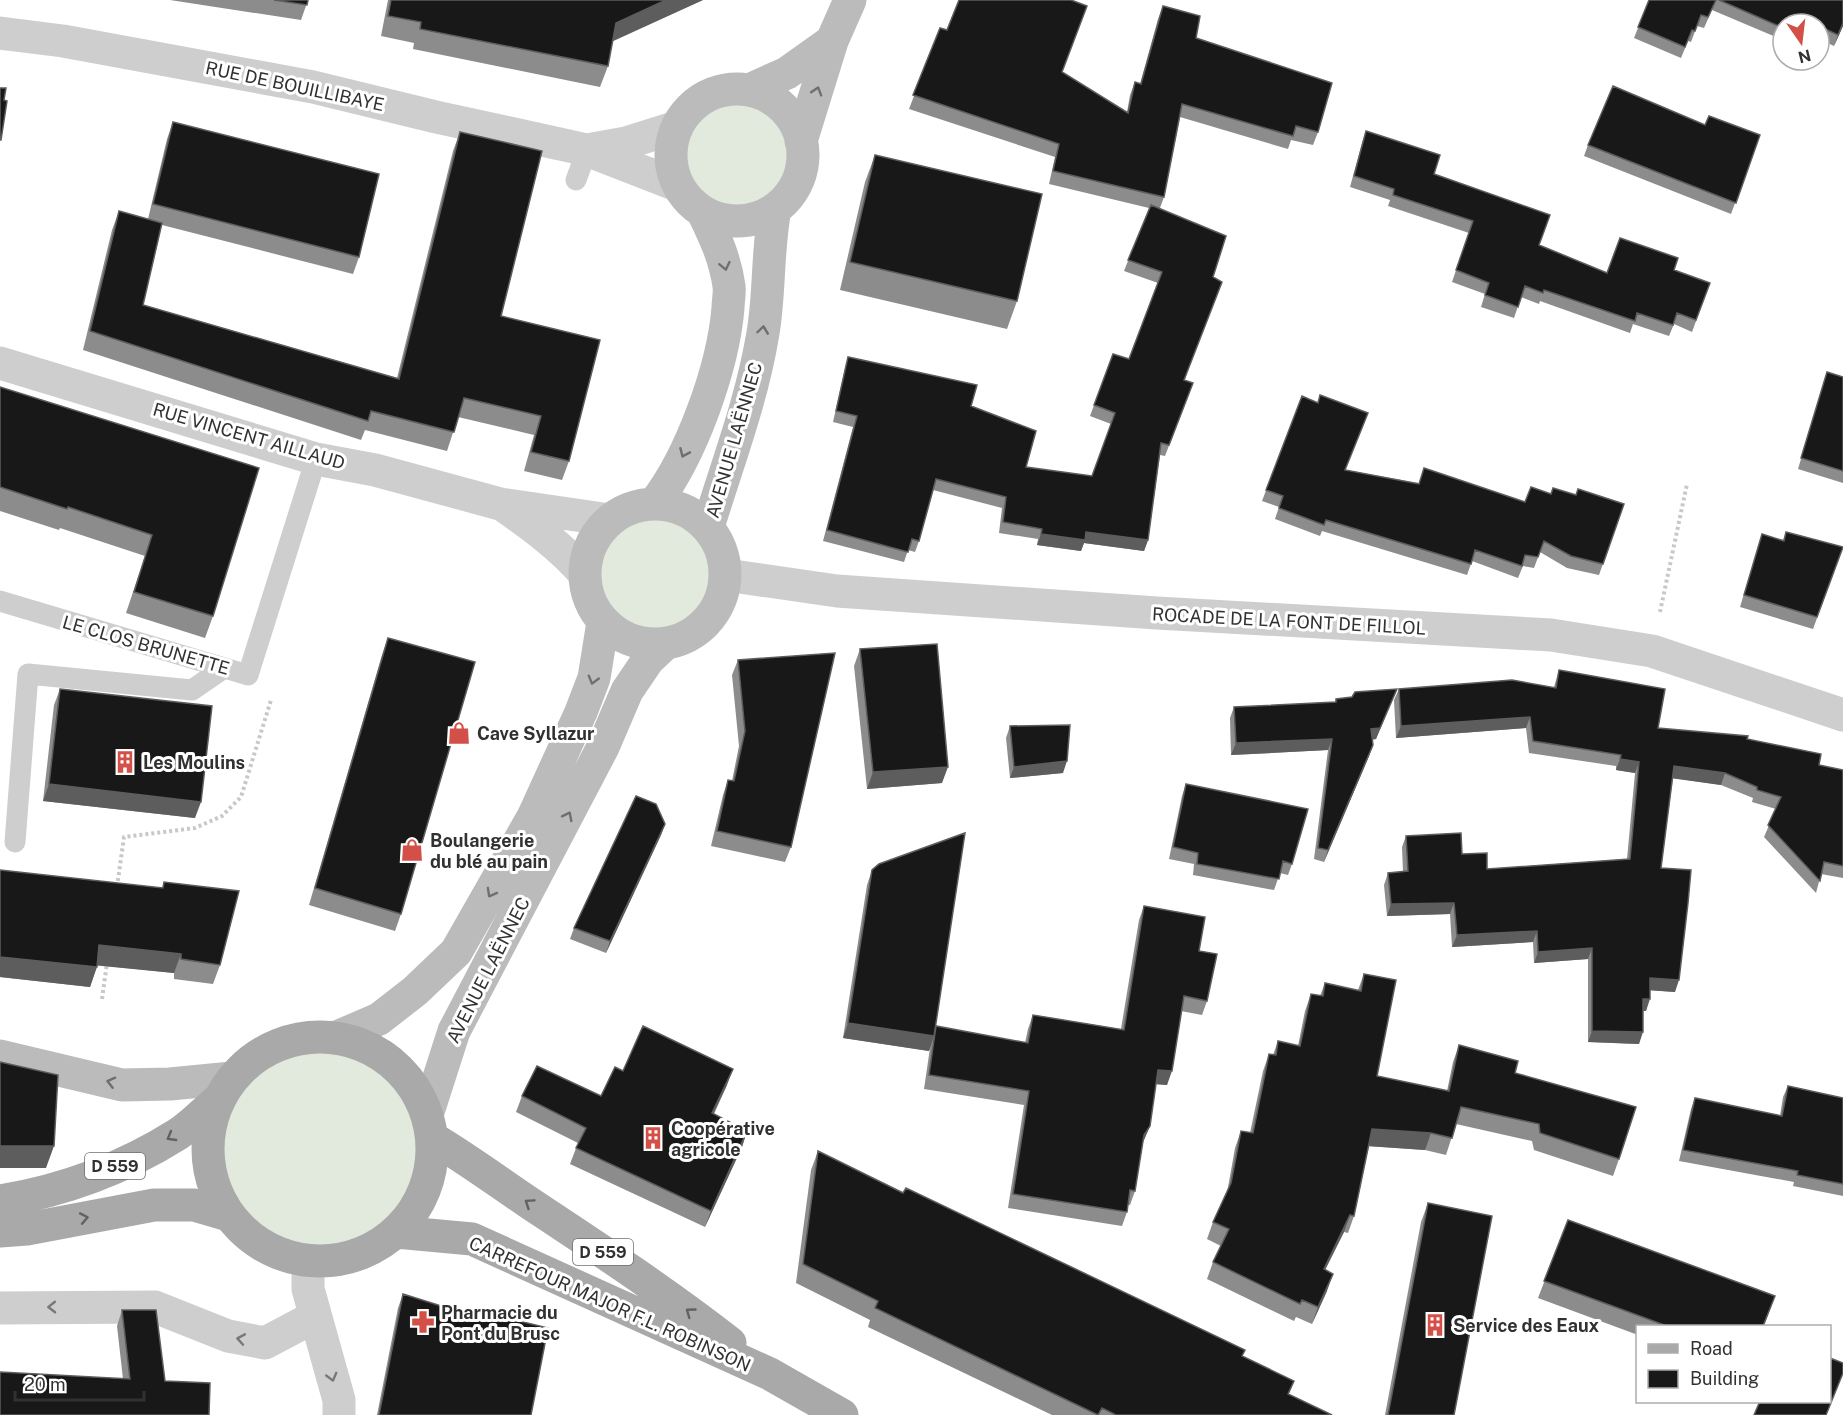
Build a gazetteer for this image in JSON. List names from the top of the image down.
{
  "streets": {
    "main road": ["AVENUE LAËNNEC", "D 559", "CARREFOUR MAJOR F.L. ROBINSON"],
    "street": ["RUE DE BOUILLIBAYE", "RUE VINCENT AILLAUD", "ROCADE DE LA FONT DE FILLOL"],
    "lane": ["LE CLOS BRUNETTE"]
  },
  "crossings": [
    ["RUE DE BOUILLIBAYE", "AVENUE LAËNNEC"],
    ["RUE VINCENT AILLAUD", "AVENUE LAËNNEC"],
    ["RUE VINCENT AILLAUD", "ROCADE DE LA FONT DE FILLOL"],
    ["RUE VINCENT AILLAUD", "LE CLOS BRUNETTE"],
    ["AVENUE LAËNNEC", "ROCADE DE LA FONT DE FILLOL"],
    ["AVENUE LAËNNEC", "CARREFOUR MAJOR F.L. ROBINSON"],
    ["D 559", "CARREFOUR MAJOR F.L. ROBINSON"]
  ],
  "places": {
    "shop": ["Cave Syllazur", "Boulangerie du blé au pain"],
    "building": ["Les Moulins", "Coopérative agricole", "Service des Eaux"],
    "pharmacy": ["Pharmacie du Pont du Brusc"]
  },
  "legend": ["Road", "Building"],
  "scale_bar": "20 m",
  "north": "bottom"
}
